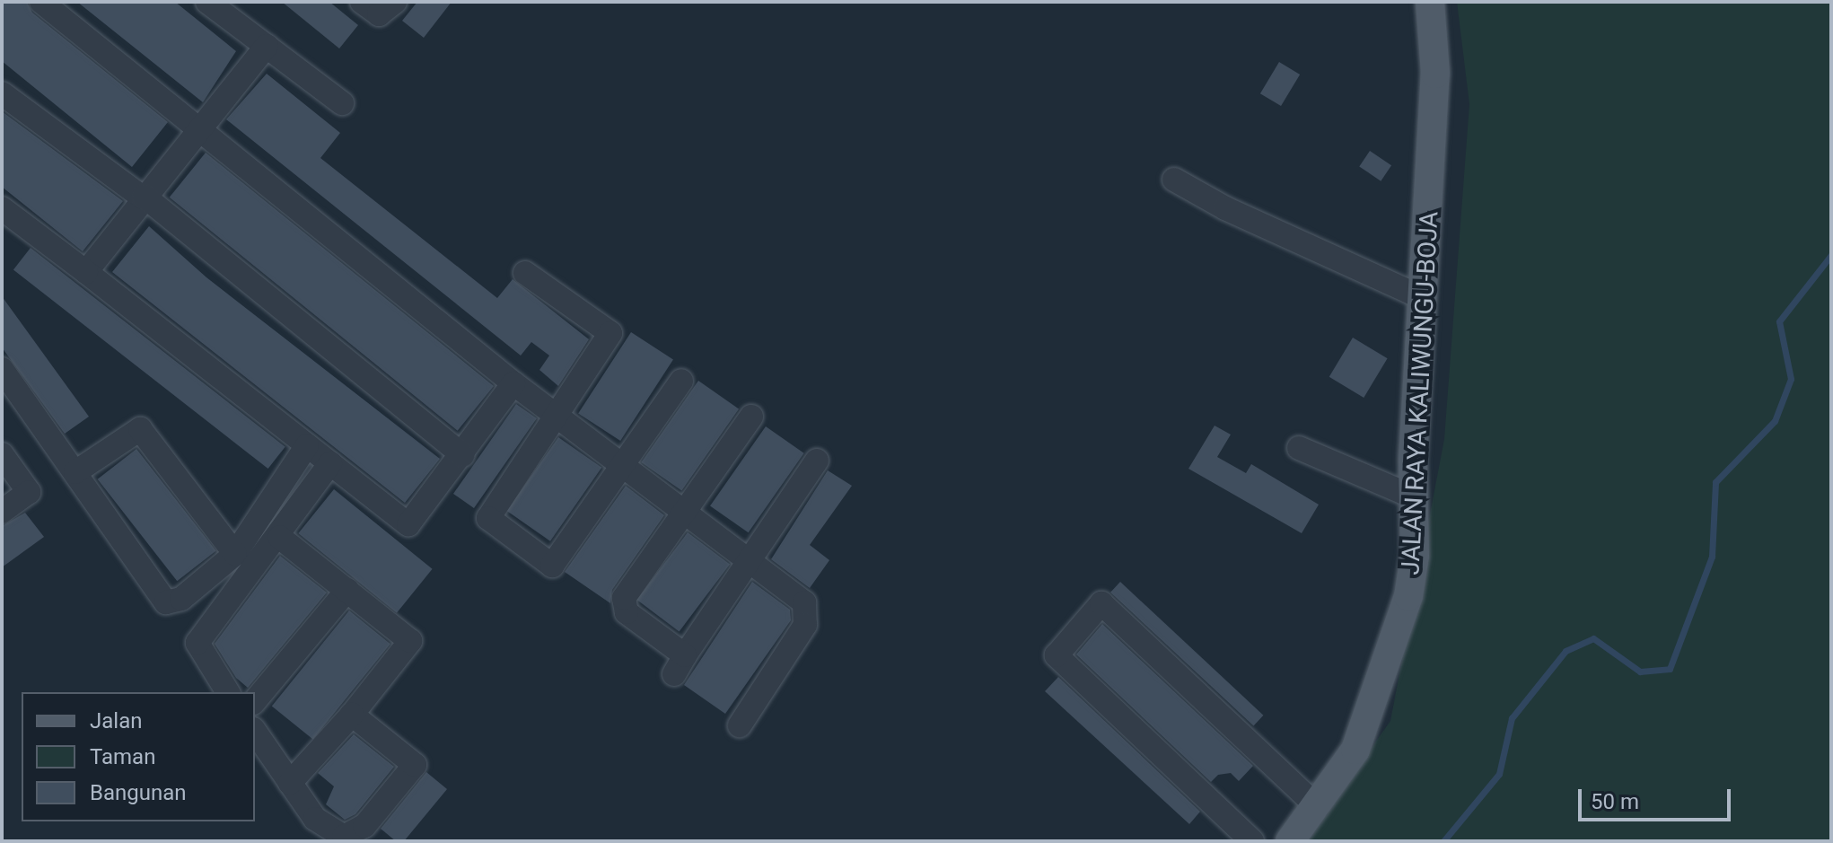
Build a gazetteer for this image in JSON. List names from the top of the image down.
{
  "streets": {
    "main road": ["JALAN RAYA KALIWUNGU-BOJA"]
  },
  "legend": ["Jalan", "Taman", "Bangunan"],
  "scale_bar": "50 m"
}
